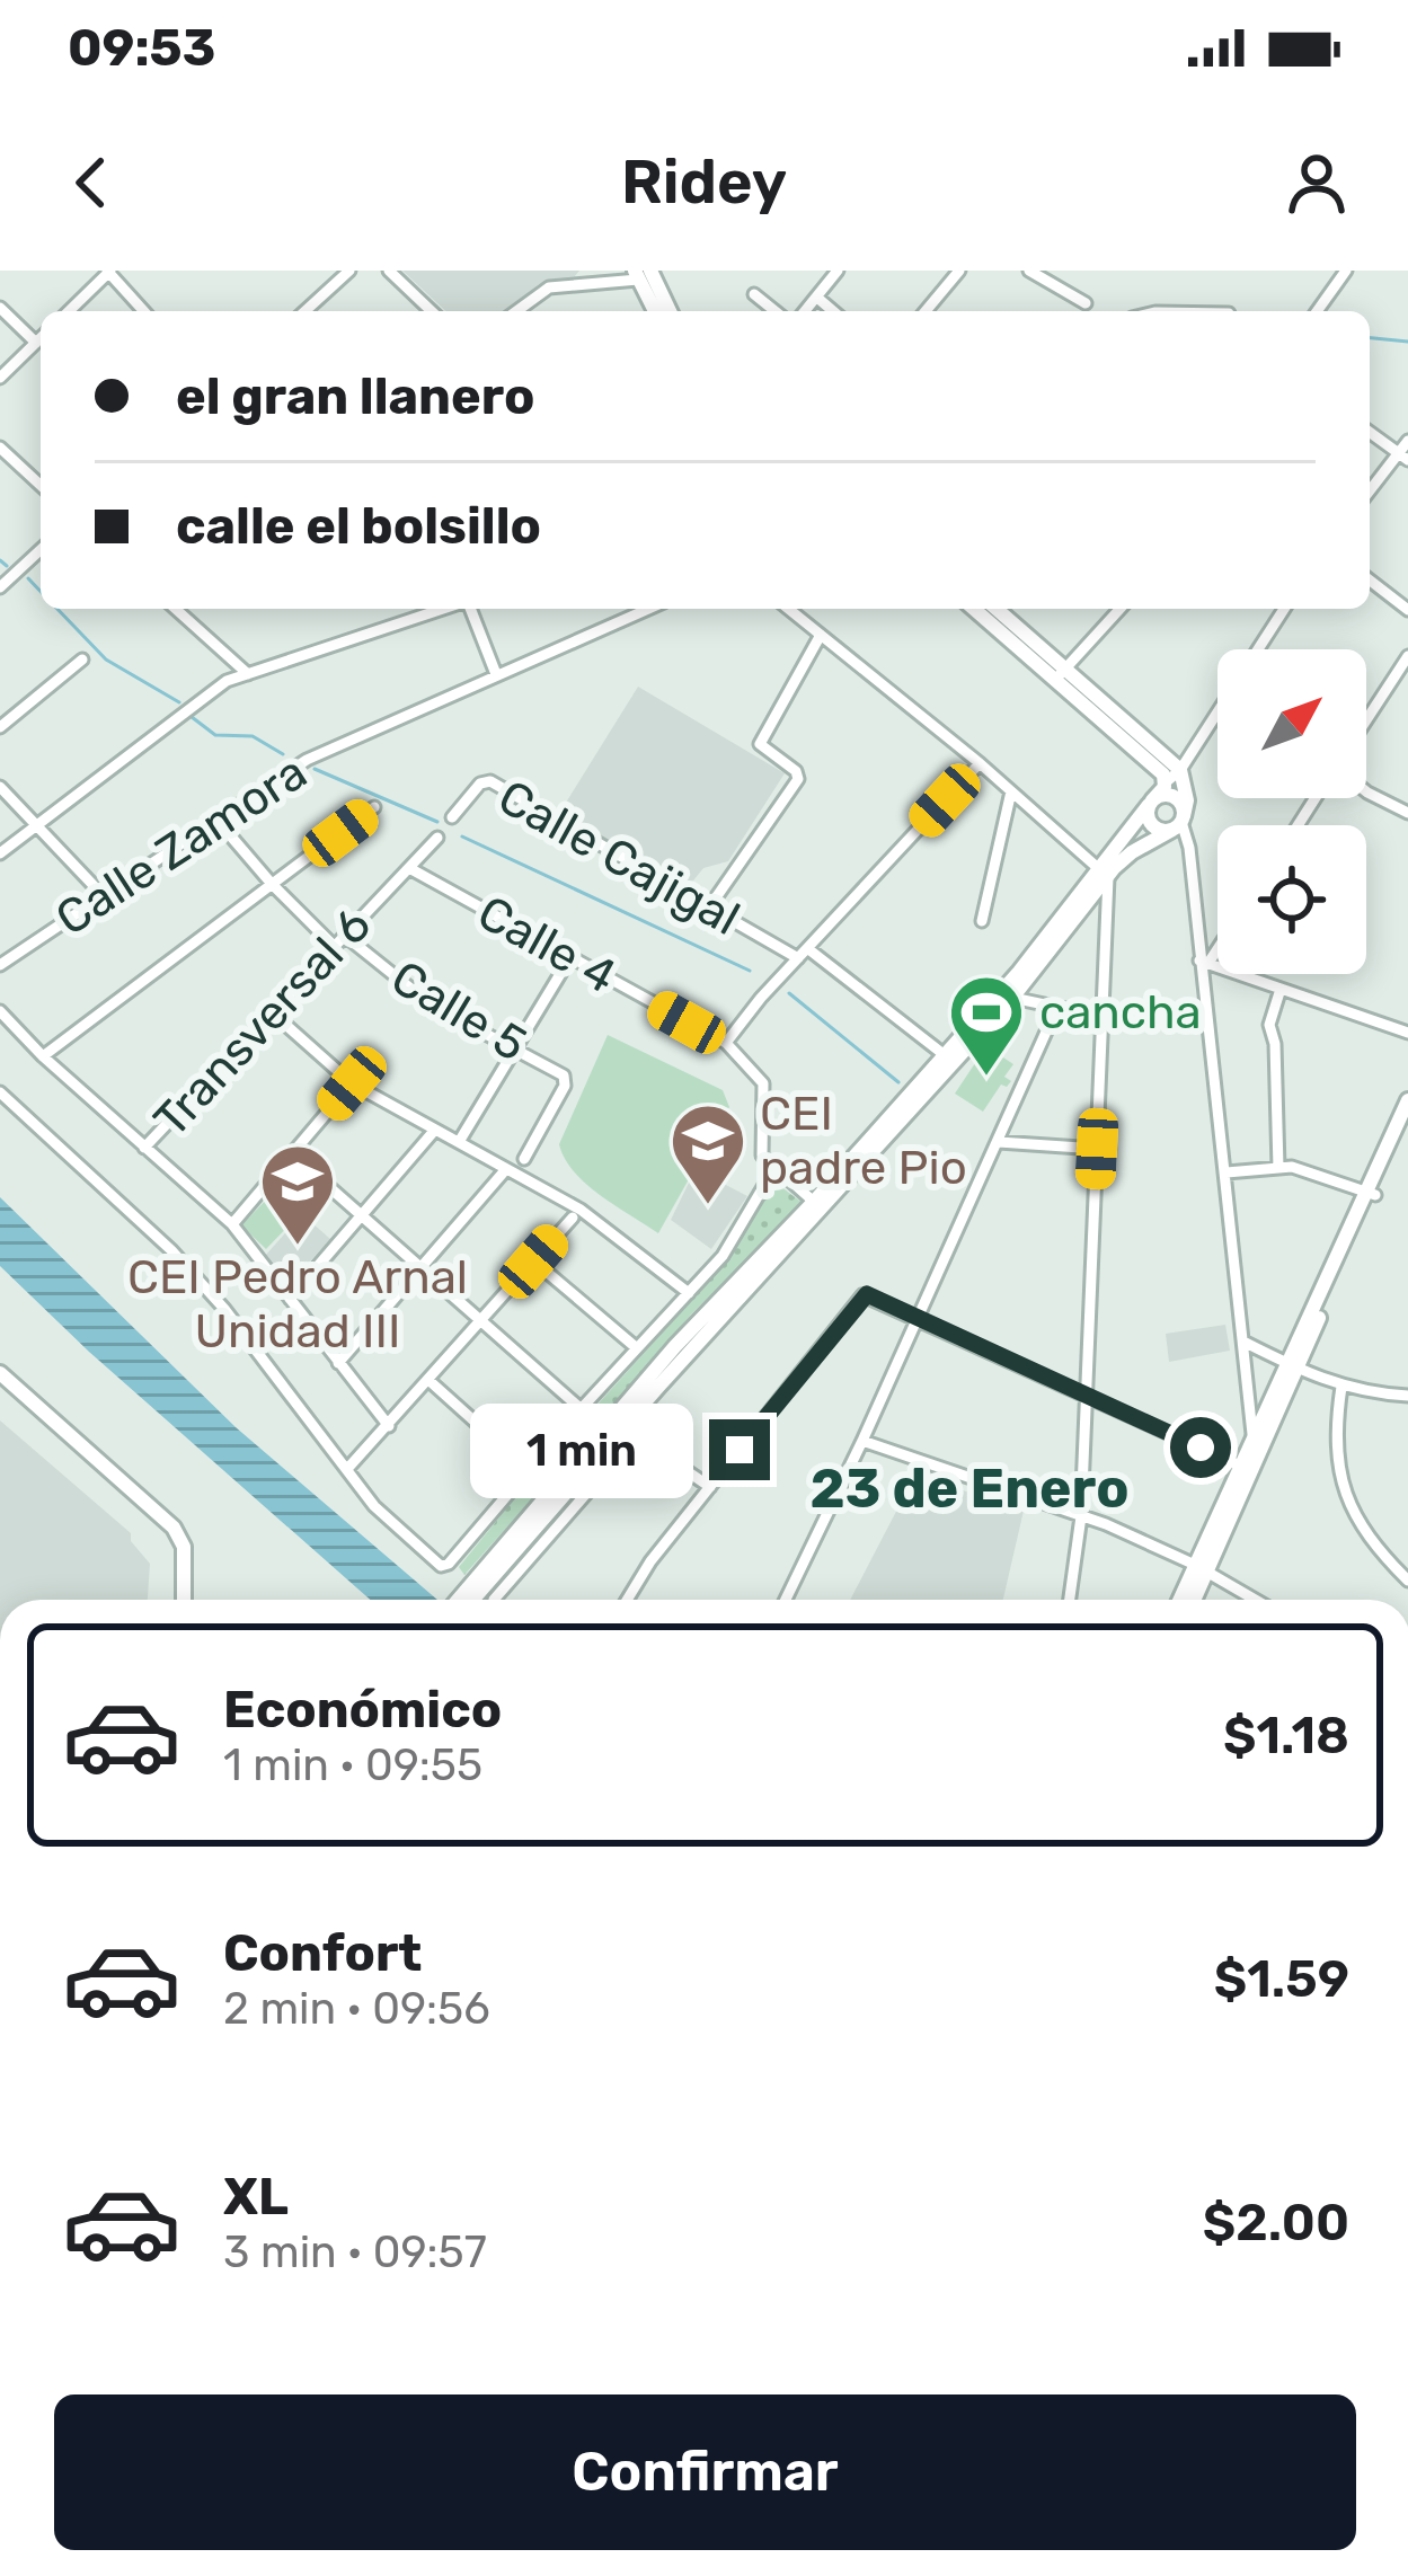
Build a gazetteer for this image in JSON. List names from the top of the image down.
{
  "streets": {
    "street": [
      "Calle Zamora",
      "Calle Cajigal",
      "Calle 4",
      "Calle 5",
      "Transversal 6"
    ]
  },
  "crossings": [
    ["Calle 4", "Transversal 6"],
    ["Calle 5", "Transversal 6"]
  ],
  "districts": ["23 de Enero"],
  "places": {
    "sports": ["cancha"],
    "school or university": ["CEI padre Pio", "CEI Pedro Arnal Unidad III"]
  },
  "north": "top right",
  "page": {
    "status": "09:53",
    "header": "Ridey",
    "banner": ["el gran llanero", "calle el bolsillo"],
    "bubble": "1 min",
    "list": [
      {
        "name": "Económico",
        "note": "1 min · 09:55",
        "value": "$1.18"
      },
      {
        "name": "Confort",
        "note": "2 min · 09:56",
        "value": "$1.59"
      },
      {
        "name": "XL",
        "note": "3 min · 09:57",
        "value": "$2.00"
      }
    ],
    "buttons": "Confirmar"
  }
}
